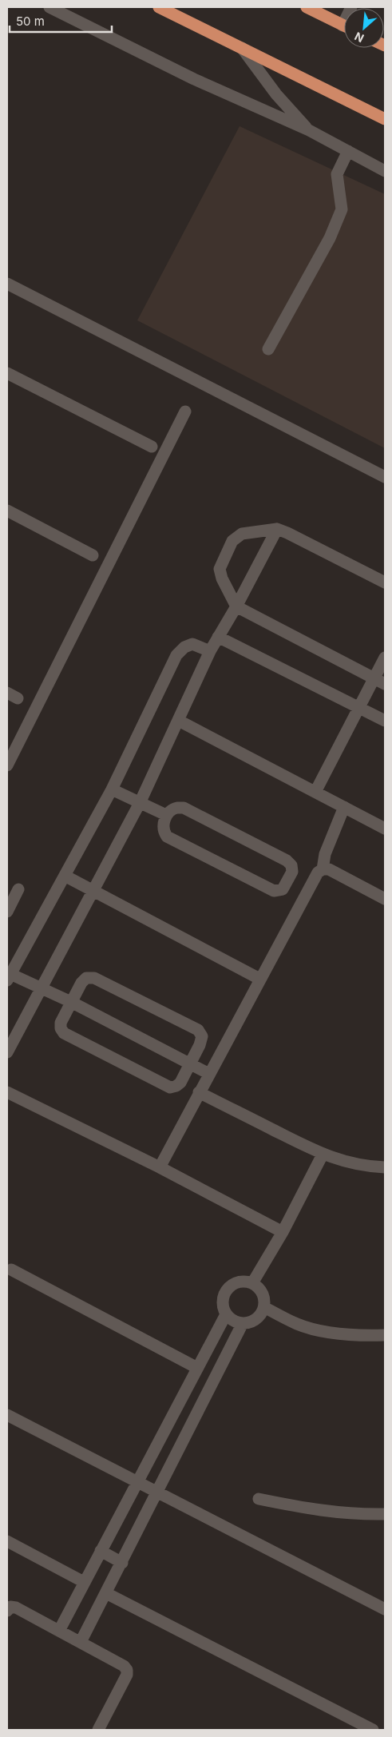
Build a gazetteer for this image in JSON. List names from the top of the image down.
{
  "scale_bar": "50 m",
  "north": "bottom left"
}
